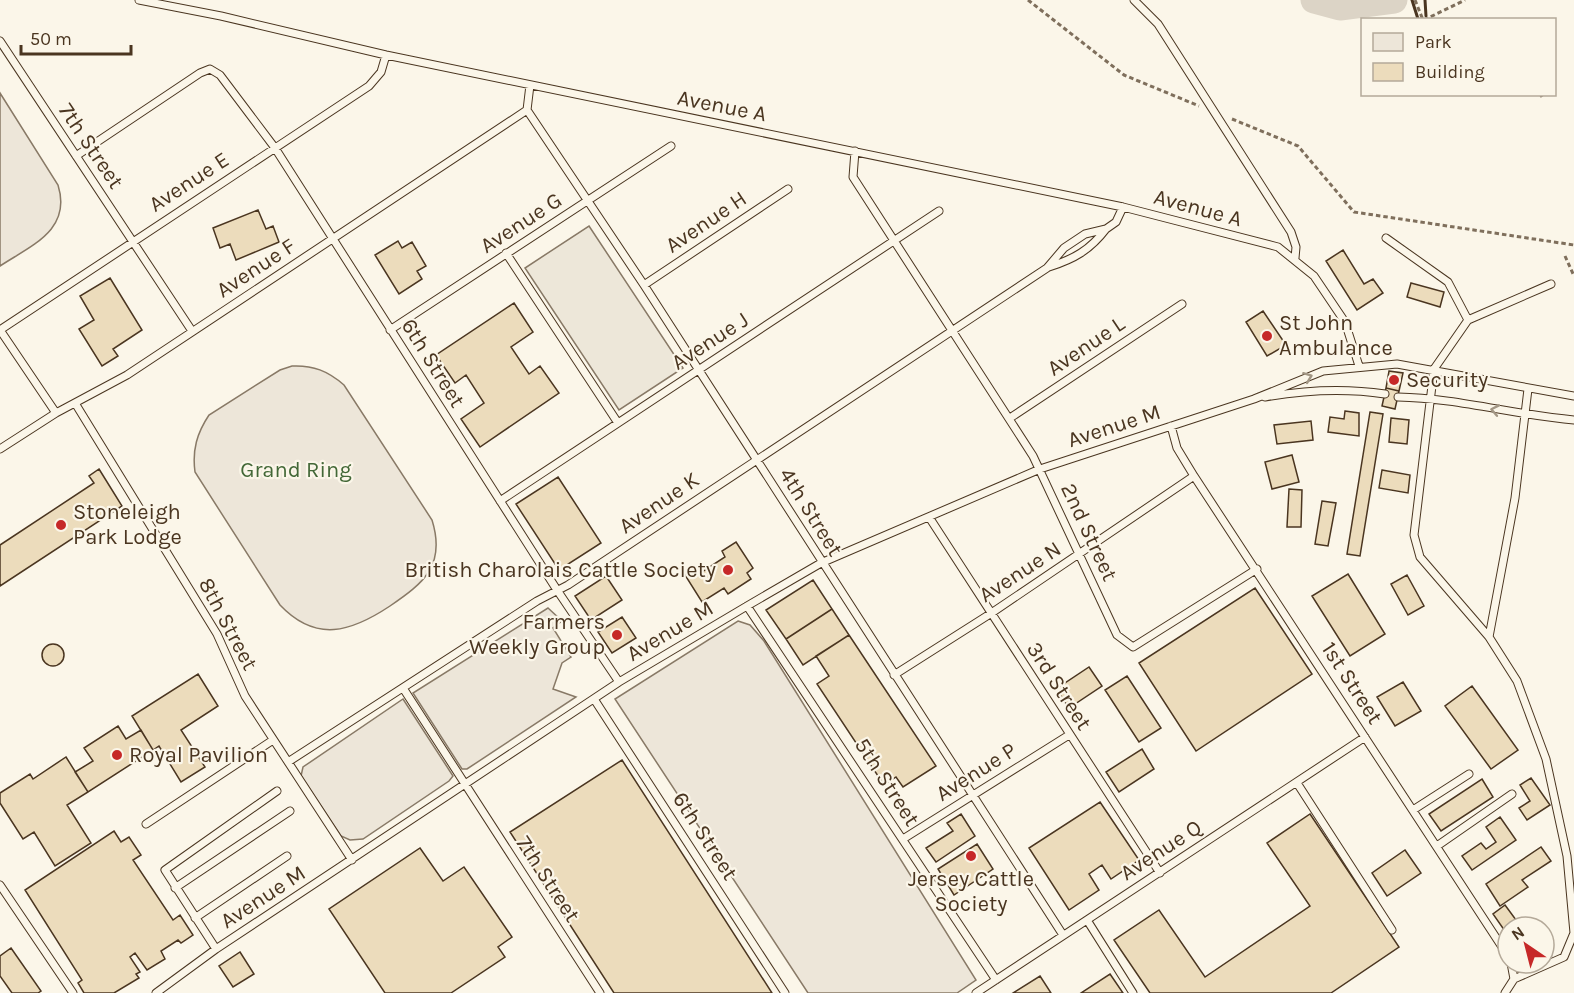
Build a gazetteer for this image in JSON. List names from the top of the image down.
{
  "streets": {
    "lane": [
      "Avenue A",
      "7th Street",
      "Avenue E",
      "Avenue H",
      "Avenue G",
      "Avenue F",
      "Avenue J",
      "Avenue L",
      "6th Street",
      "Avenue M",
      "Avenue K",
      "4th Street",
      "2nd Street",
      "Avenue N",
      "8th Street",
      "1st Street",
      "3rd Street",
      "Avenue P",
      "5th Street",
      "Avenue Q"
    ]
  },
  "crossings": [
    ["Avenue A", "Avenue E"],
    ["Avenue A", "Avenue K"],
    ["Avenue A", "2nd Street"],
    ["7th Street", "Avenue E"],
    ["7th Street", "Avenue F"],
    ["7th Street", "6th Street"],
    ["7th Street", "Avenue M"],
    ["7th Street", "Avenue K"],
    ["Avenue E", "6th Street"],
    ["Avenue H", "4th Street"],
    ["Avenue G", "6th Street"],
    ["Avenue G", "4th Street"],
    ["Avenue F", "6th Street"],
    ["Avenue F", "4th Street"],
    ["Avenue F", "8th Street"],
    ["Avenue J", "6th Street"],
    ["Avenue J", "4th Street"],
    ["Avenue J", "2nd Street"],
    ["Avenue L", "2nd Street"],
    ["6th Street", "Avenue M"],
    ["6th Street", "Avenue K"],
    ["Avenue M", "4th Street"],
    ["Avenue M", "2nd Street"],
    ["Avenue M", "8th Street"],
    ["Avenue M", "1st Street"],
    ["Avenue M", "3rd Street"],
    ["Avenue M", "5th Street"],
    ["Avenue K", "4th Street"],
    ["Avenue K", "2nd Street"],
    ["Avenue K", "8th Street"],
    ["4th Street", "Avenue N"],
    ["4th Street", "Avenue P"],
    ["4th Street", "Avenue Q"],
    ["2nd Street", "Avenue N"],
    ["2nd Street", "1st Street"],
    ["Avenue N", "1st Street"],
    ["Avenue N", "3rd Street"],
    ["1st Street", "Avenue Q"],
    ["3rd Street", "Avenue P"],
    ["3rd Street", "Avenue Q"],
    ["Avenue P", "5th Street"],
    ["5th Street", "Avenue Q"]
  ],
  "parks": ["Grand Ring"],
  "places": [
    "St John Ambulance",
    "Security",
    "Stoneleigh Park Lodge",
    "British Charolais Cattle Society",
    "Farmers Weekly Group",
    "Royal Pavilion",
    "Jersey Cattle Society"
  ],
  "legend": ["Park", "Building"],
  "scale_bar": "50 m",
  "north": "top left"
}
